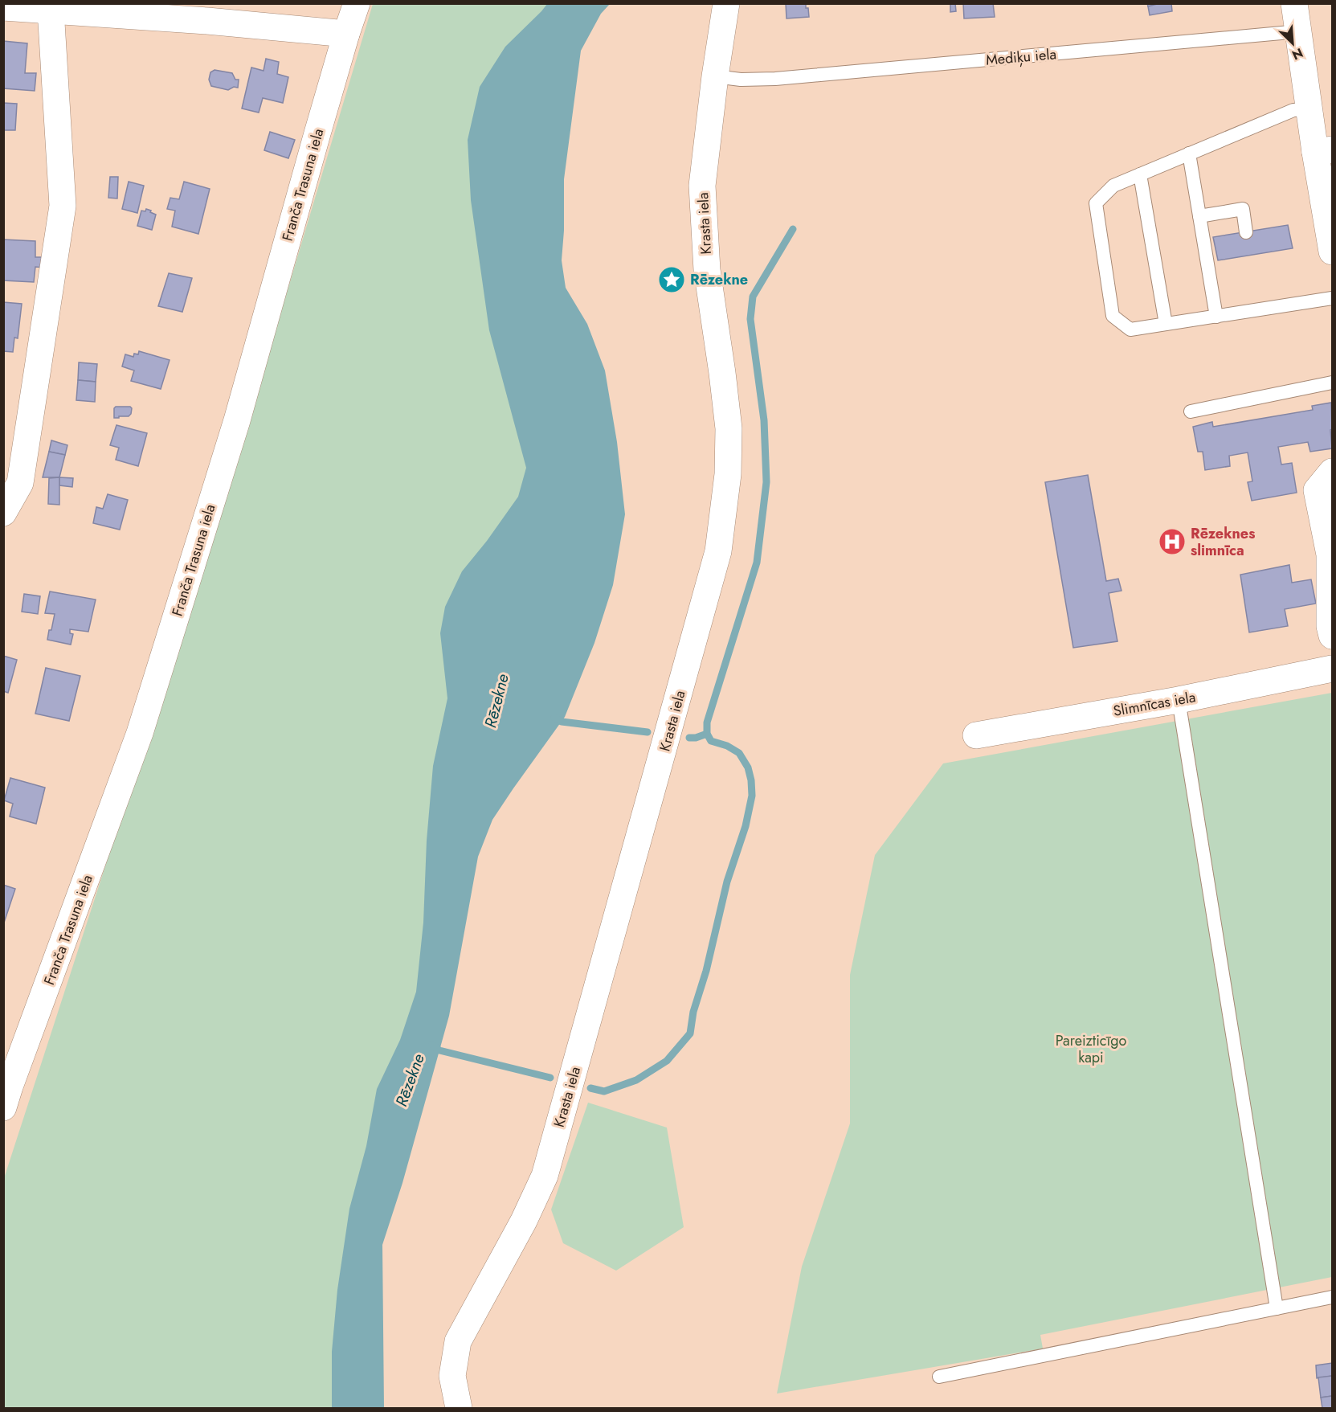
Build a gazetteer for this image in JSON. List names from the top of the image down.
{
  "streets": {
    "street": ["Franča Trasuna iela", "Krasta iela", "Slimnīcas iela"],
    "lane": ["Mediķu iela"]
  },
  "crossings": [
    ["Mediķu iela", "Krasta iela"]
  ],
  "water": ["Rēzekne"],
  "parks": ["Pareizticīgo kapi"],
  "places": {
    "place": ["Rēzekne"],
    "hospital": ["Rēzeknes slimnīca"]
  },
  "north": "bottom right"
}
